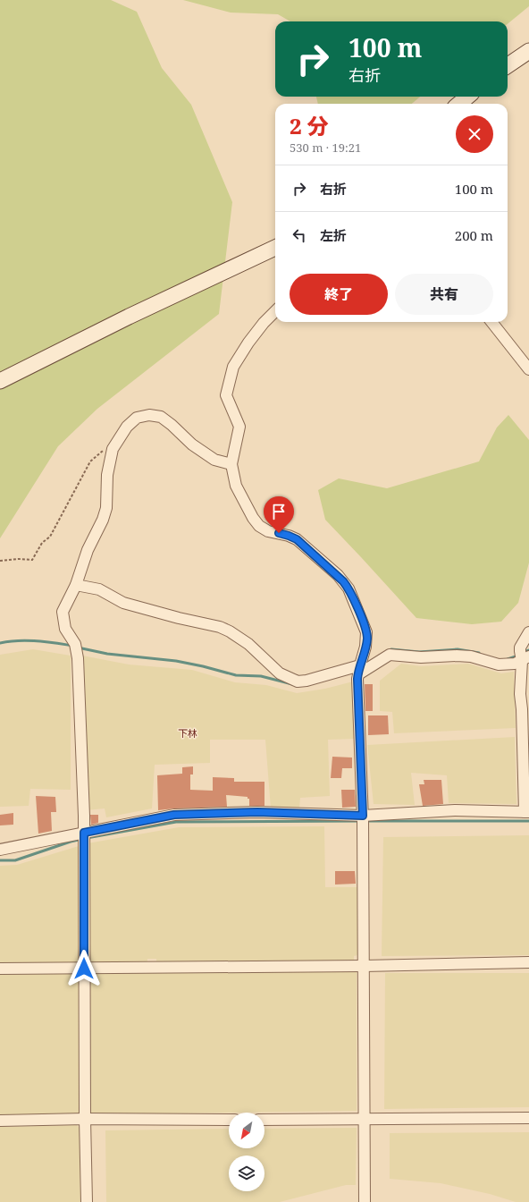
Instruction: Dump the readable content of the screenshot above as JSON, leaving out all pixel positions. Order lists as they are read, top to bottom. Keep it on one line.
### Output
{"districts":["下林"],"north":"bottom left","page":{"turn":["100 m","右折"],"heading":["2 分","530 m · 19:21"],"list":[{"name":"右折","value":"100 m"},{"name":"左折","value":"200 m"}],"buttons":["終了","共有"]}}
